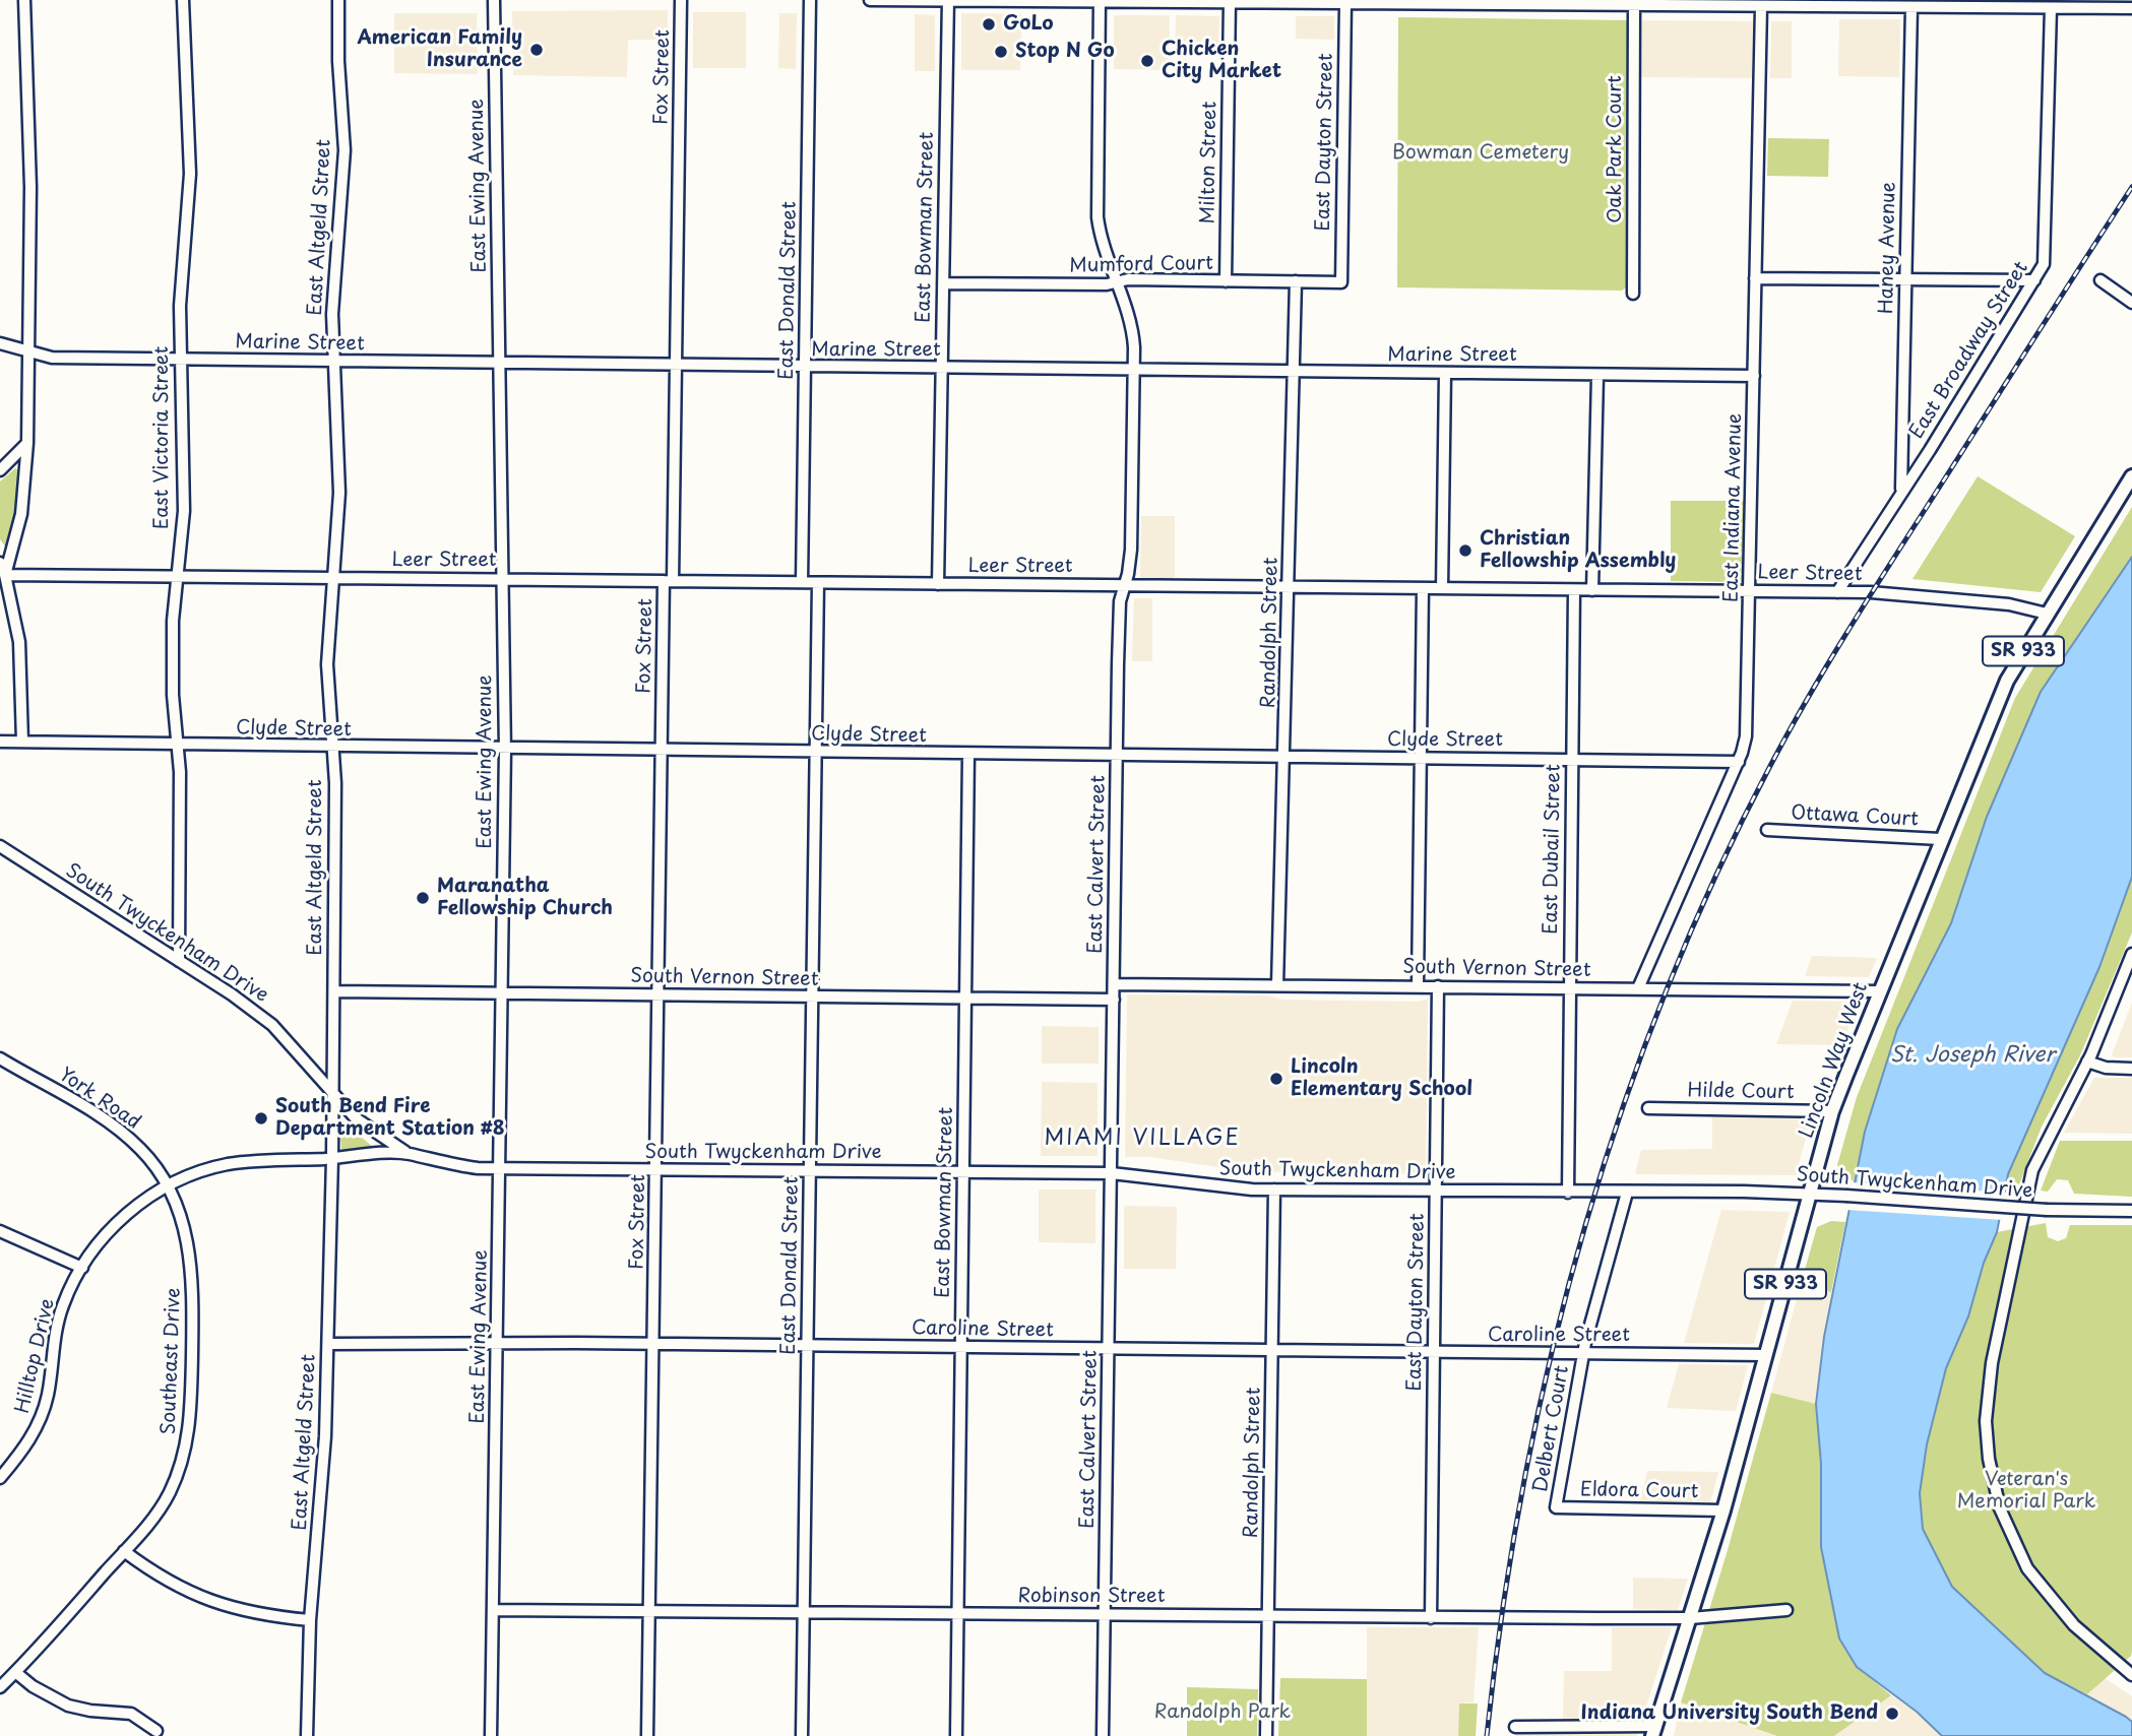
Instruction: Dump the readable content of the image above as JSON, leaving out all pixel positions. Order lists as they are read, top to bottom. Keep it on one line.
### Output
{"streets":{"main road":["SR 933","Lincoln Way West"],"street":["Fox Street","East Dayton Street","Oak Park Court","Milton Street","East Ewing Avenue","East Altgeld Street","East Bowman Street","Haney Avenue","Mumford Court","East Donald Street","Marine Street","East Broadway Street","East Victoria Street","East Indiana Avenue","Leer Street","Randolph Street","Clyde Street","Ottawa Court","East Dubail Street","East Calvert Street","South Twyckenham Drive","South Vernon Street","Hilde Court","York Road","Caroline Street","Hilltop Drive","Southeast Drive","Delbert Court","Eldora Court","Robinson Street"]},"crossings":[["Fox Street","Marine Street"],["Fox Street","Leer Street"],["Fox Street","Clyde Street"],["Fox Street","South Twyckenham Drive"],["Fox Street","South Vernon Street"],["Fox Street","Caroline Street"],["Fox Street","Robinson Street"],["East Dayton Street","Mumford Court"],["East Dayton Street","South Twyckenham Drive"],["East Dayton Street","South Vernon Street"],["East Dayton Street","Caroline Street"],["East Dayton Street","Robinson Street"],["Milton Street","Mumford Court"],["East Ewing Avenue","Marine Street"],["East Ewing Avenue","Leer Street"],["East Ewing Avenue","Clyde Street"],["East Ewing Avenue","South Twyckenham Drive"],["East Ewing Avenue","South Vernon Street"],["East Ewing Avenue","Caroline Street"],["East Ewing Avenue","Robinson Street"],["East Altgeld Street","Marine Street"],["East Altgeld Street","Leer Street"],["East Altgeld Street","Clyde Street"],["East Altgeld Street","South Twyckenham Drive"],["East Altgeld Street","South Vernon Street"],["East Altgeld Street","Caroline Street"],["East Bowman Street","Mumford Court"],["East Bowman Street","Marine Street"],["East Bowman Street","Leer Street"],["East Bowman Street","Clyde Street"],["East Bowman Street","South Twyckenham Drive"],["East Bowman Street","South Vernon Street"],["East Bowman Street","Caroline Street"],["East Bowman Street","Robinson Street"],["Haney Avenue","East Broadway Street"],["Mumford Court","Randolph Street"],["Mumford Court","East Calvert Street"],["East Donald Street","Marine Street"],["East Donald Street","Leer Street"],["East Donald Street","Clyde Street"],["East Donald Street","South Twyckenham Drive"],["East Donald Street","South Vernon Street"],["East Donald Street","Caroline Street"],["East Donald Street","Robinson Street"],["Marine Street","East Victoria Street"],["Marine Street","East Indiana Avenue"],["Marine Street","Randolph Street"],["Marine Street","East Calvert Street"],["East Broadway Street","Leer Street"],["East Victoria Street","Leer Street"],["East Victoria Street","Clyde Street"],["East Victoria Street","South Twyckenham Drive"],["East Indiana Avenue","Leer Street"],["East Indiana Avenue","Clyde Street"],["East Indiana Avenue","South Vernon Street"],["Leer Street","Randolph Street"],["Leer Street","East Dubail Street"],["Leer Street","East Calvert Street"],["Leer Street","Lincoln Way West"],["Randolph Street","Clyde Street"],["Randolph Street","South Twyckenham Drive"],["Randolph Street","South Vernon Street"],["Randolph Street","Caroline Street"],["Randolph Street","Robinson Street"],["Clyde Street","East Dubail Street"],["Clyde Street","East Calvert Street"],["Ottawa Court","Lincoln Way West"],["East Dubail Street","South Twyckenham Drive"],["East Dubail Street","South Vernon Street"],["East Calvert Street","South Twyckenham Drive"],["East Calvert Street","South Vernon Street"],["East Calvert Street","Caroline Street"],["East Calvert Street","Robinson Street"],["South Twyckenham Drive","Lincoln Way West"],["South Twyckenham Drive","Delbert Court"],["South Vernon Street","Lincoln Way West"],["Lincoln Way West","Hilde Court"],["Lincoln Way West","Caroline Street"],["Lincoln Way West","Eldora Court"],["Lincoln Way West","Robinson Street"],["York Road","Hilltop Drive"],["York Road","Southeast Drive"],["Caroline Street","Delbert Court"],["Hilltop Drive","Southeast Drive"],["Delbert Court","Eldora Court"]],"districts":["MIAMI VILLAGE"],"water":["St. Joseph River"],"parks":["Bowman Cemetery","Veteran's Memorial Park","Randolph Park"],"places":["GoLo","American Family Insurance","Stop N Go","Chicken City Market","Christian Fellowship Assembly","Maranatha Fellowship Church","Lincoln Elementary School","South Bend Fire Department Station #8","Indiana University South Bend"]}
